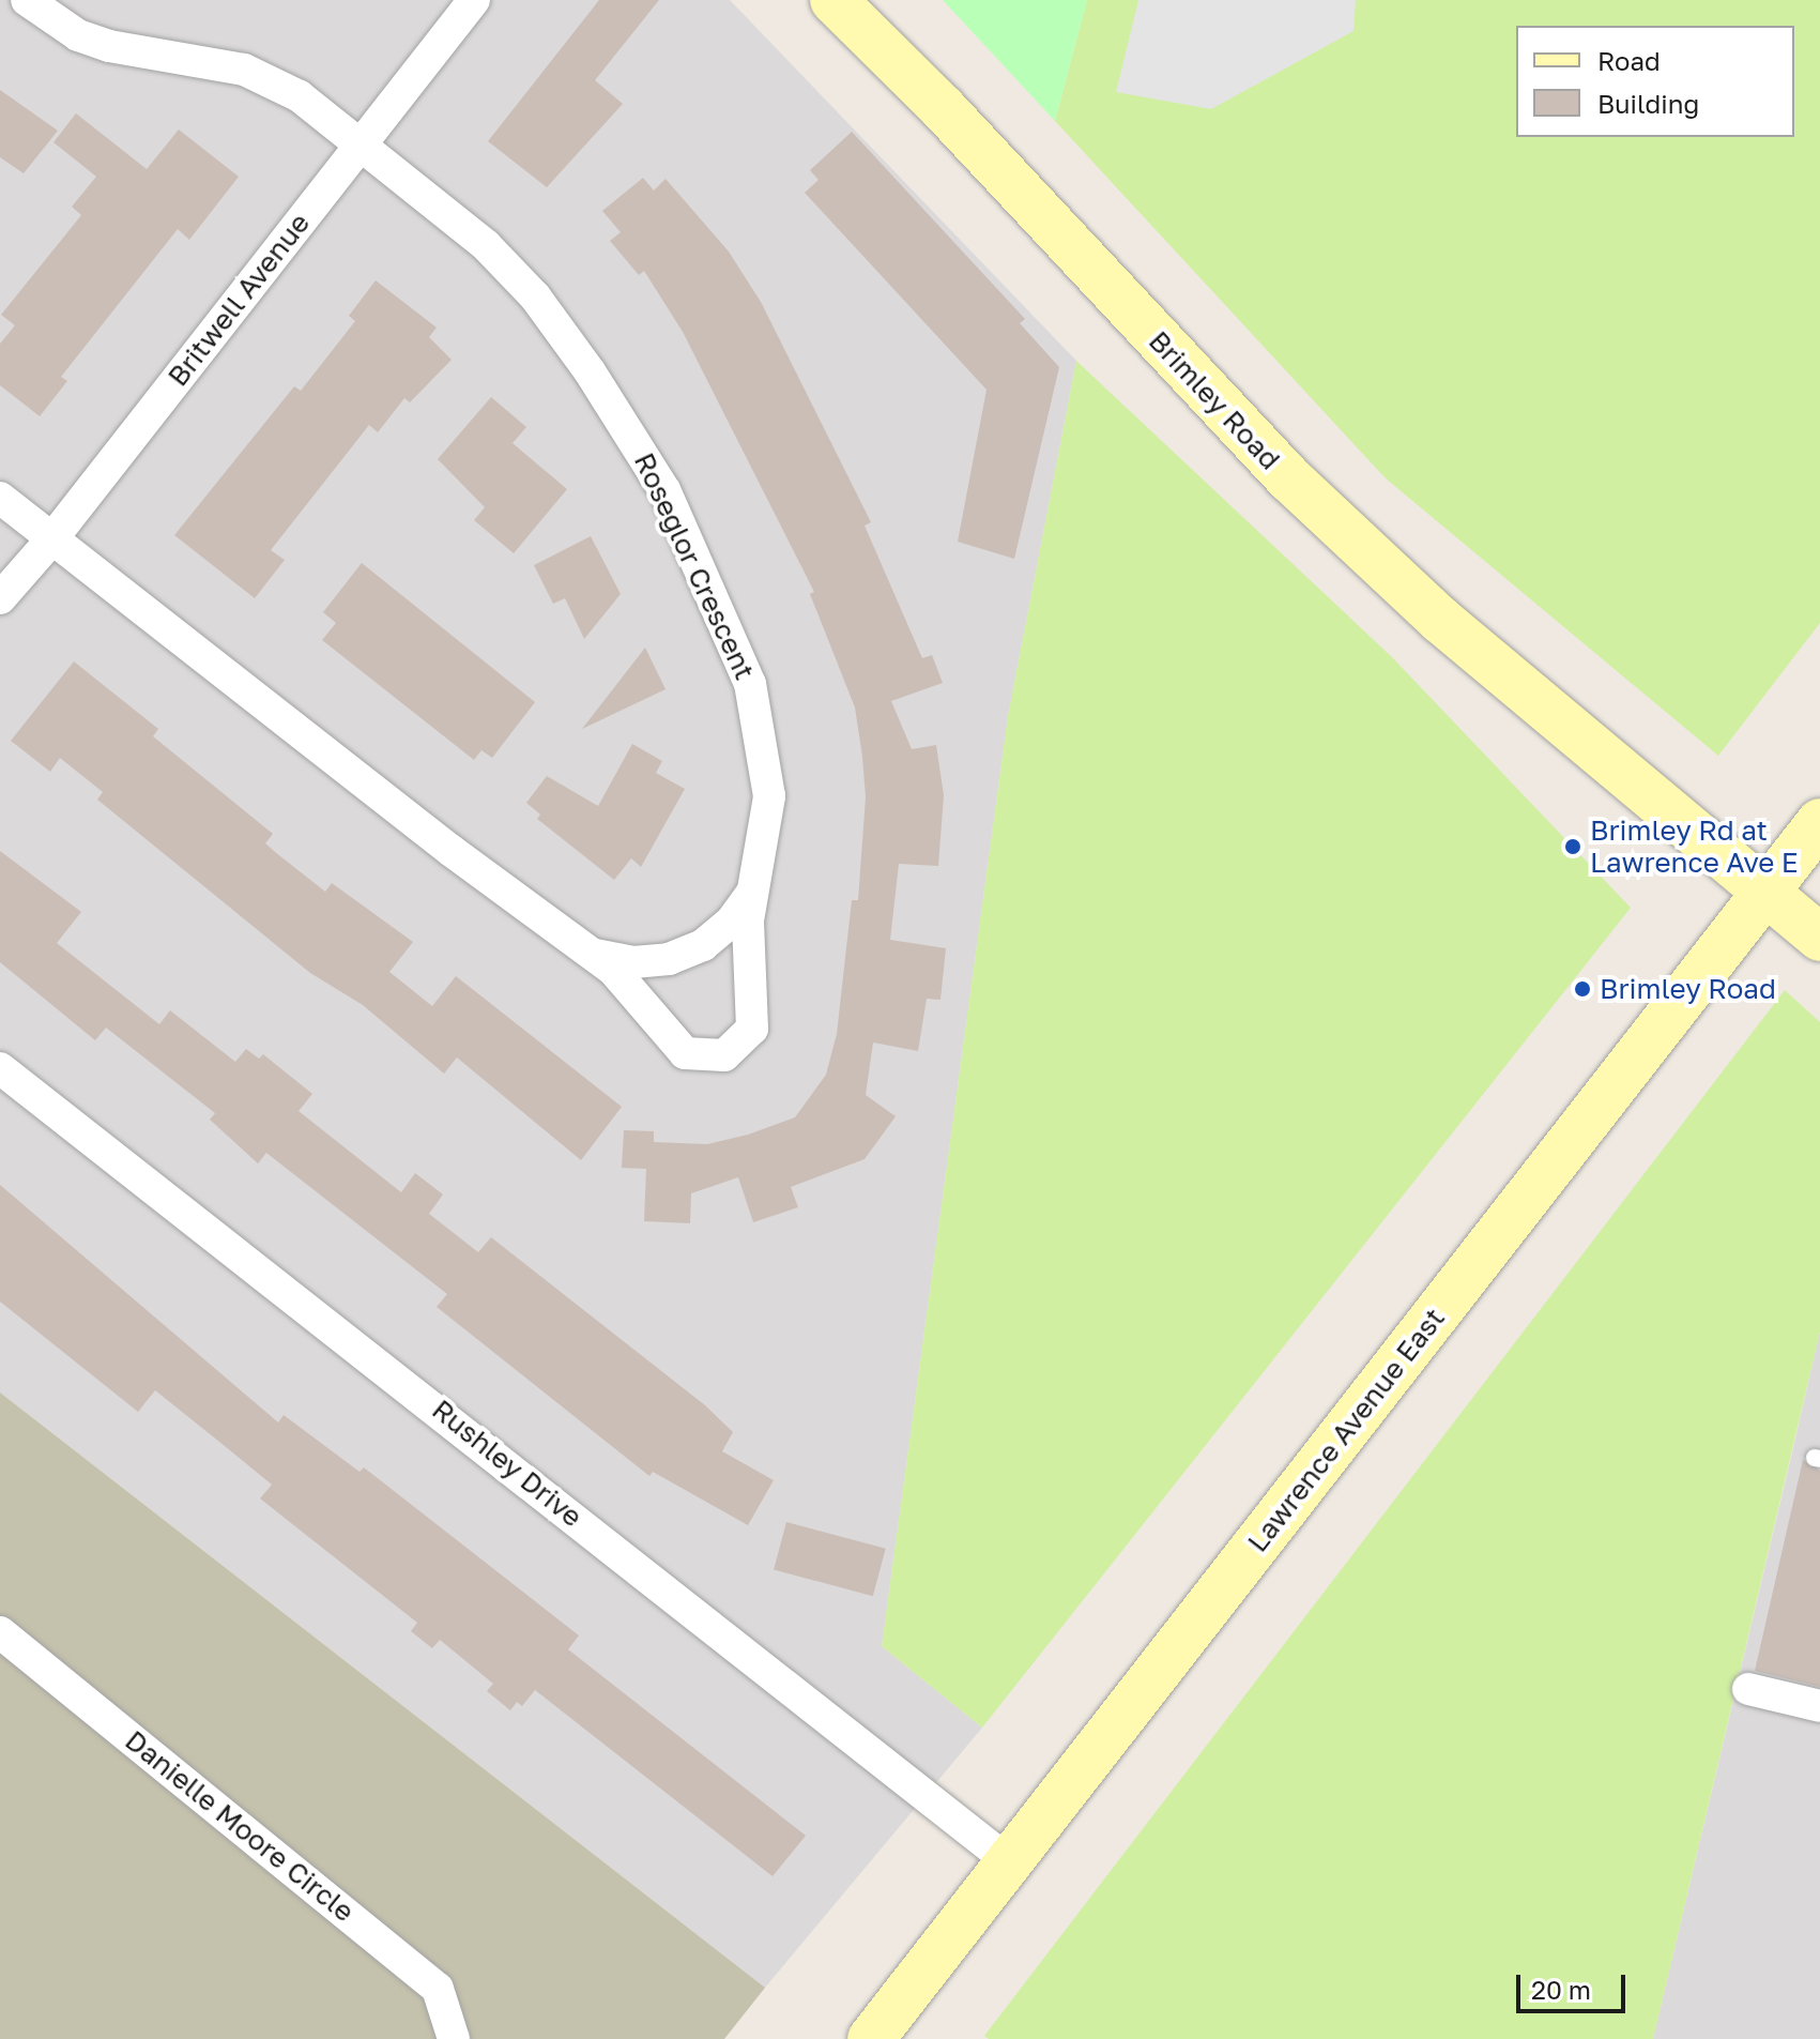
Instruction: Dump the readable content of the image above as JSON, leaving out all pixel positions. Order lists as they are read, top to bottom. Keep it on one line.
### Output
{"streets":{"main road":["Brimley Road","Lawrence Avenue East"],"street":["Britwell Avenue","Roseglor Crescent","Rushley Drive","Danielle Moore Circle"]},"crossings":[["Britwell Avenue","Roseglor Crescent"],["Brimley Road","Lawrence Avenue East"],["Lawrence Avenue East","Rushley Drive"]],"places":["Brimley Rd at Lawrence Ave E","Brimley Road"],"legend":["Road","Building"],"scale_bar":"20 m"}
